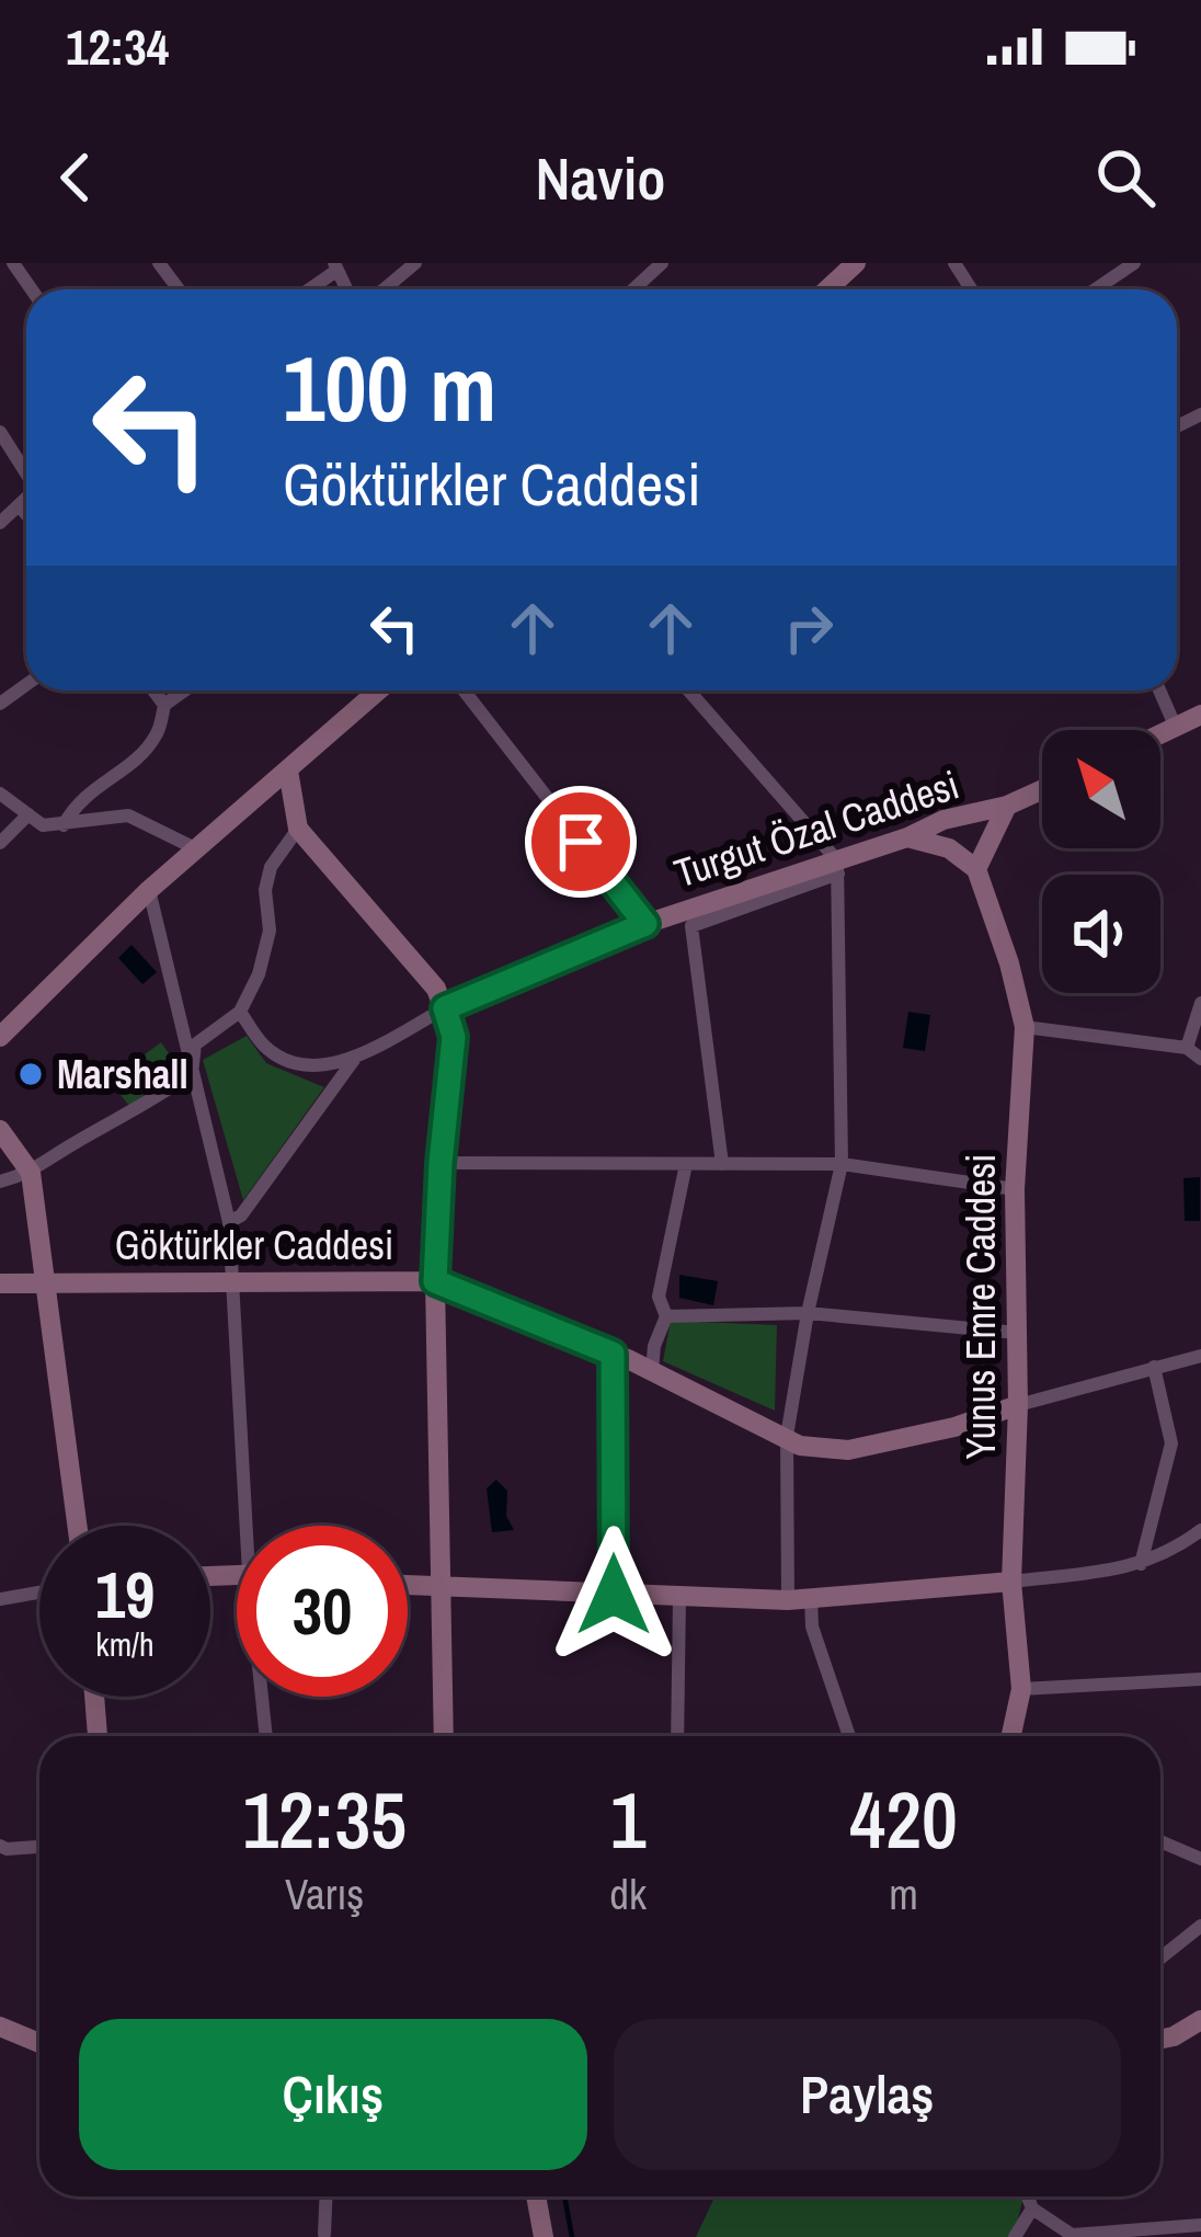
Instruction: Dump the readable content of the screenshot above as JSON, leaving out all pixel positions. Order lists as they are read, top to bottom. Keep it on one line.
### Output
{"streets":{"street":["Turgut Özal Caddesi","Göktürkler Caddesi","Yunus Emre Caddesi"]},"crossings":[["Göktürkler Caddesi","Yunus Emre Caddesi"]],"places":["Marshall"],"north":"top left","page":{"status":"12:34","header":"Navio","turn":["100 m","Göktürkler Caddesi"],"speed":"19 km/h","limit":"30","eta":["12:35","Varış","1","dk","420","m"],"buttons":["Çıkış","Paylaş"]}}
